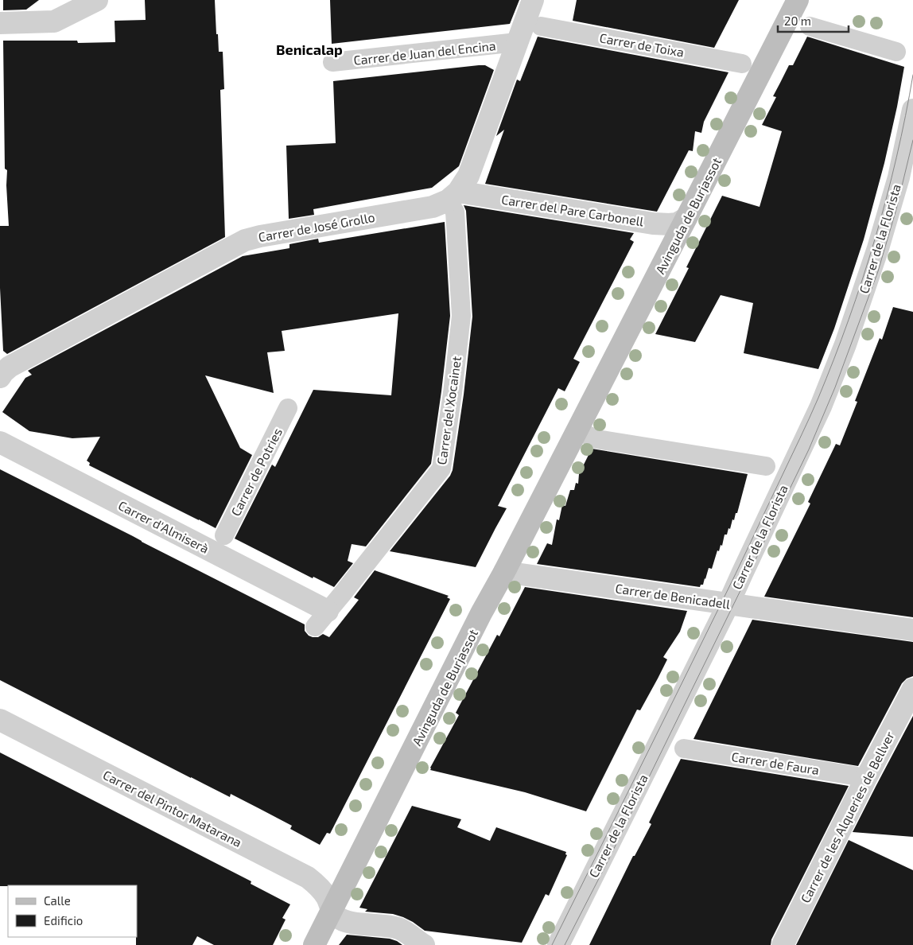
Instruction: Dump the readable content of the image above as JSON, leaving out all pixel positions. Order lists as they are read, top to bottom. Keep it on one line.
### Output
{"streets":{"main road":["Avinguda de Burjassot"],"street":["Carrer de Toixa","Carrer de Juan del Encina","Carrer del Pare Carbonell","Carrer de José Grollo","Carrer de la Florista","Carrer del Xocainet","Carrer de Potries","Carrer d'Almiserà","Carrer de Benicadell","Carrer de Faura","Carrer del Pintor Matarana","Carrer de les Alqueries de Bellver"]},"crossings":[["Carrer del Pare Carbonell","Avinguda de Burjassot"],["Carrer del Pare Carbonell","Carrer de José Grollo"],["Carrer del Pare Carbonell","Carrer del Xocainet"],["Avinguda de Burjassot","Carrer de Benicadell"],["Avinguda de Burjassot","Carrer del Pintor Matarana"],["Carrer de José Grollo","Carrer del Xocainet"],["Carrer de la Florista","Carrer de Benicadell"],["Carrer del Xocainet","Carrer d'Almiserà"],["Carrer de Faura","Carrer de les Alqueries de Bellver"]],"districts":["Benicalap"],"legend":["Calle","Edificio"],"scale_bar":"20 m"}
